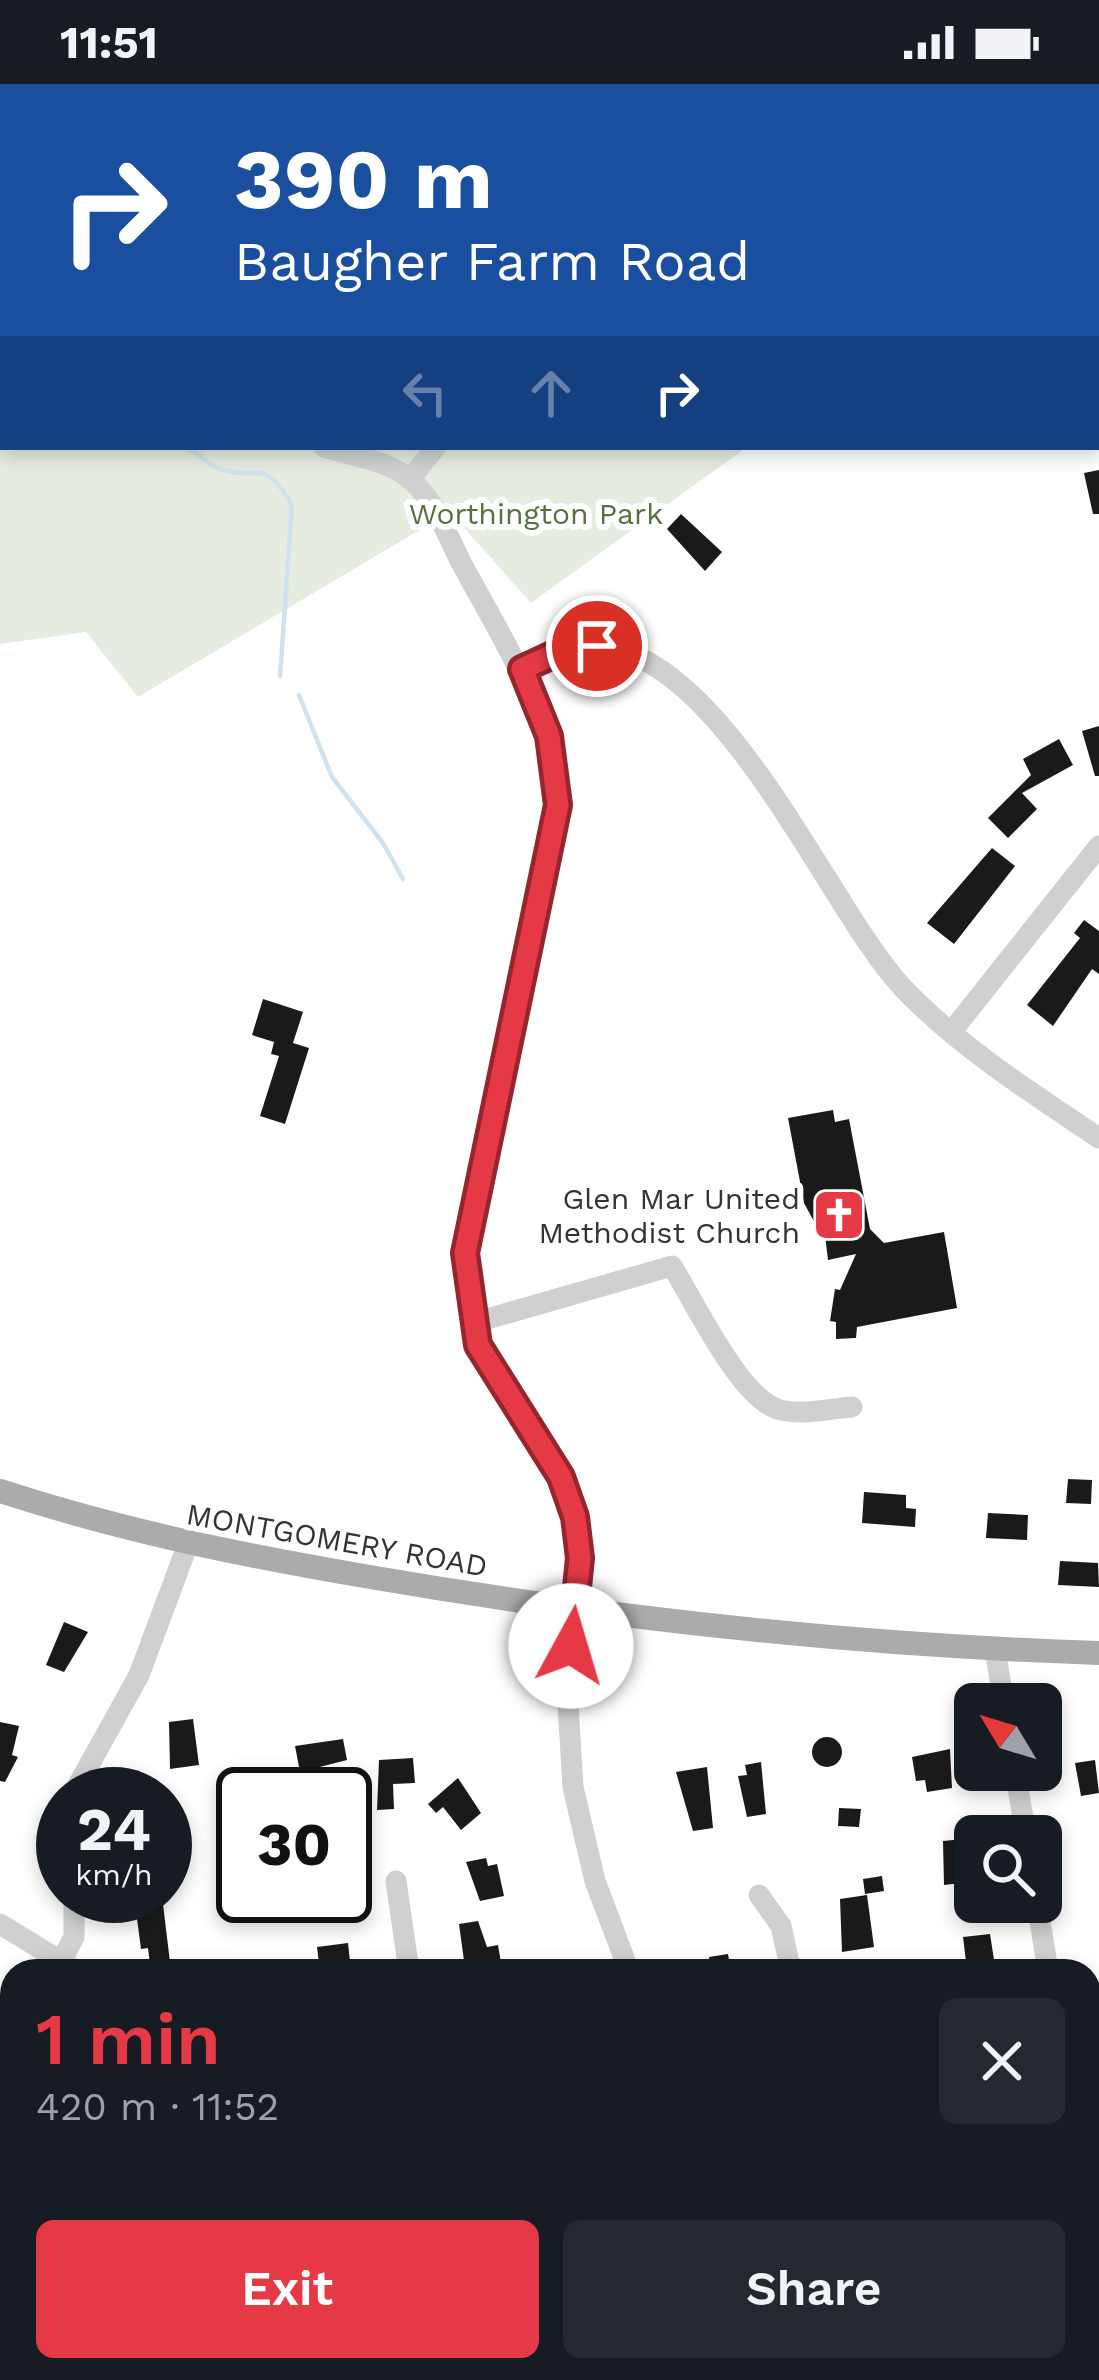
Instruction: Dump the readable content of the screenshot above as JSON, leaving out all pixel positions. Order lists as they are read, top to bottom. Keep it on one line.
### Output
{"streets":{"main road":["MONTGOMERY ROAD"]},"parks":["Worthington Park"],"places":{"church":["Glen Mar United Methodist Church"]},"north":"top left","page":{"status":"11:51","turn":["390 m","Baugher Farm Road"],"speed":"24 km/h","limit":"30","heading":["1 min","420 m · 11:52"],"buttons":["Exit","Share"]}}
